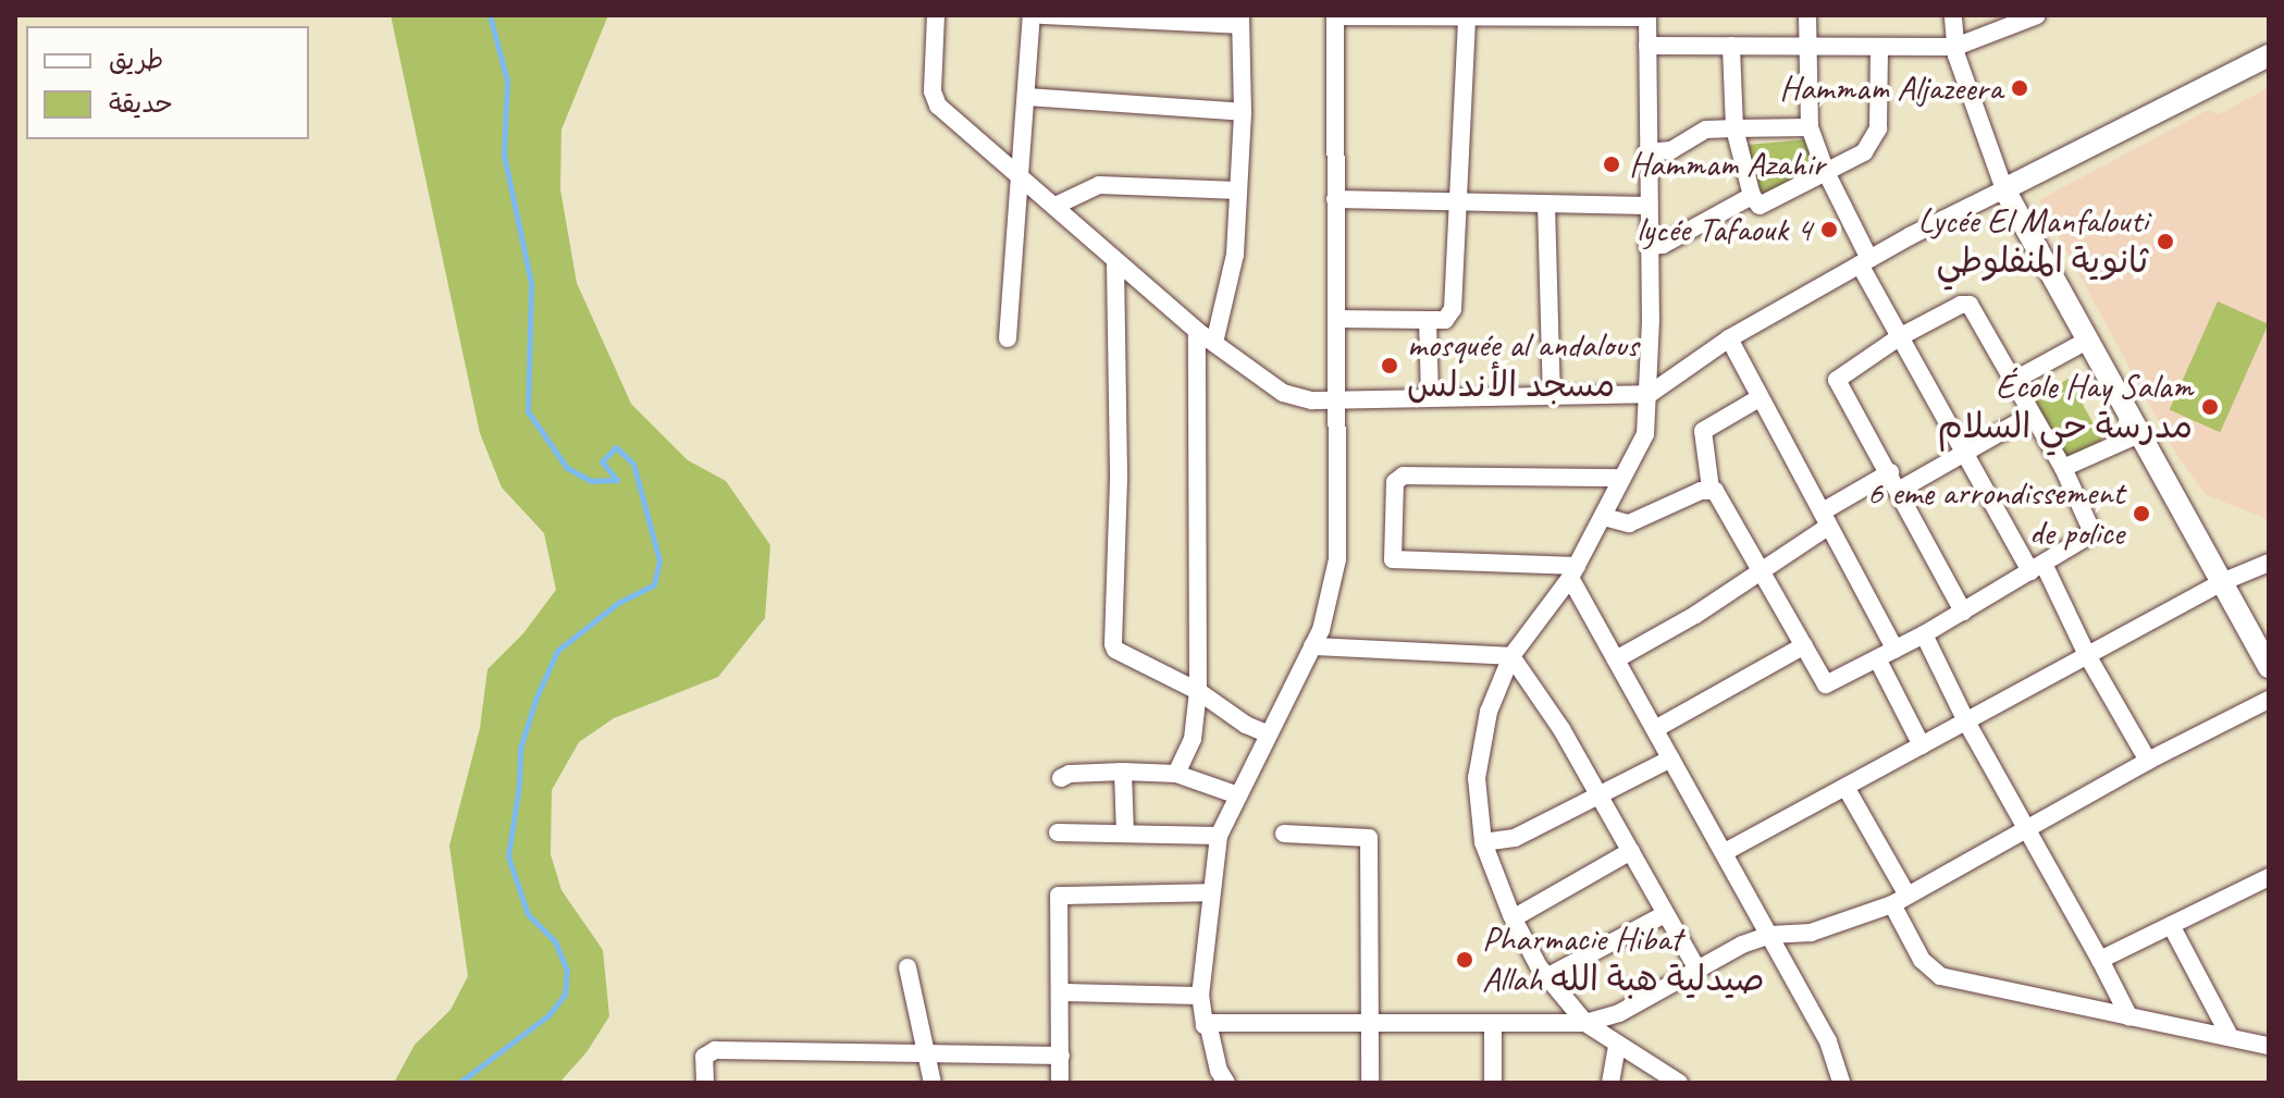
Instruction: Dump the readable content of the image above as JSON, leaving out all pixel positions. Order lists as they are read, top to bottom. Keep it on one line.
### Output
{"places":["Hammam Aljazeera","Hammam Azahir","lycée Tafaouk 4","Lycée El Manfalouti ثانوية المنفلوطي","mosquée al andalous مسجد الأندلس","École Hay Salam مدرسة حي السلام","6 eme arrondissement de police","Pharmacie Hibat Allah صيدلية هبة الله"],"legend":["طريق","حديقة"]}
